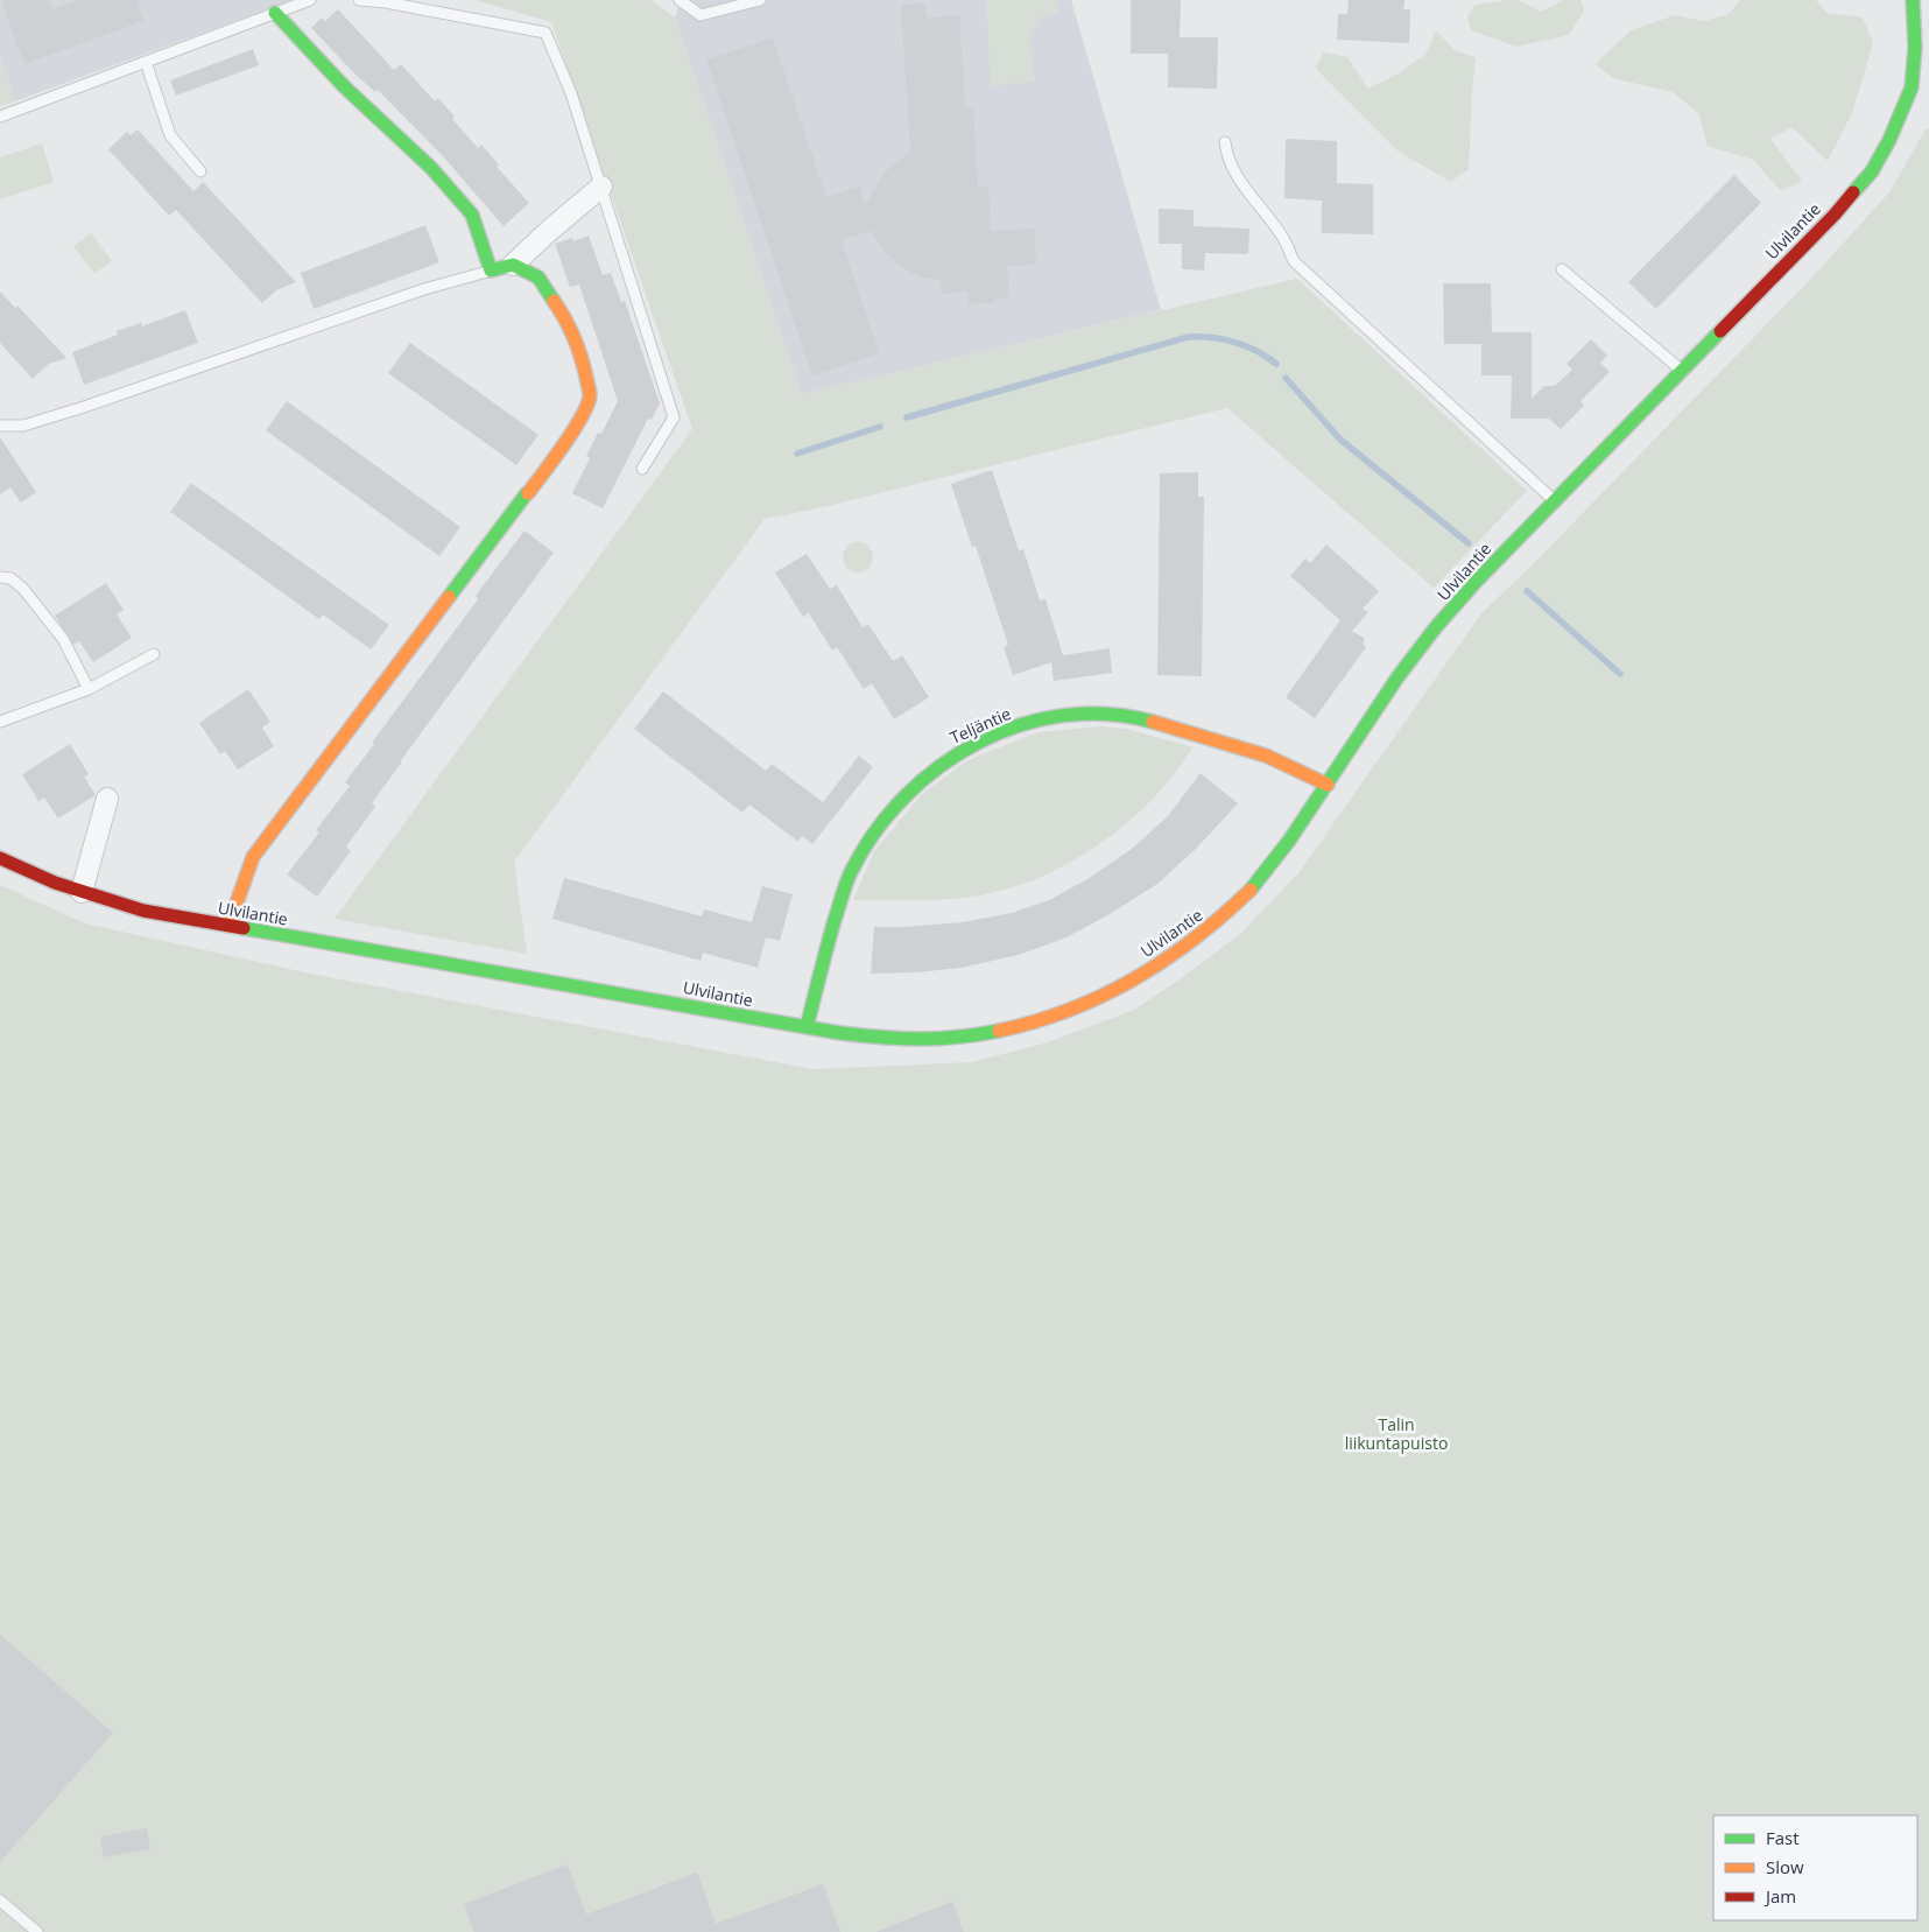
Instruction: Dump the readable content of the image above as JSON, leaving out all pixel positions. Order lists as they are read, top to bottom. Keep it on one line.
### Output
{"streets":{"street":["Ulvilantie","Teljäntie"]},"crossings":[["Ulvilantie","Teljäntie"]],"parks":["Talin liikuntapuisto"],"legend":["Fast","Slow","Jam"]}
